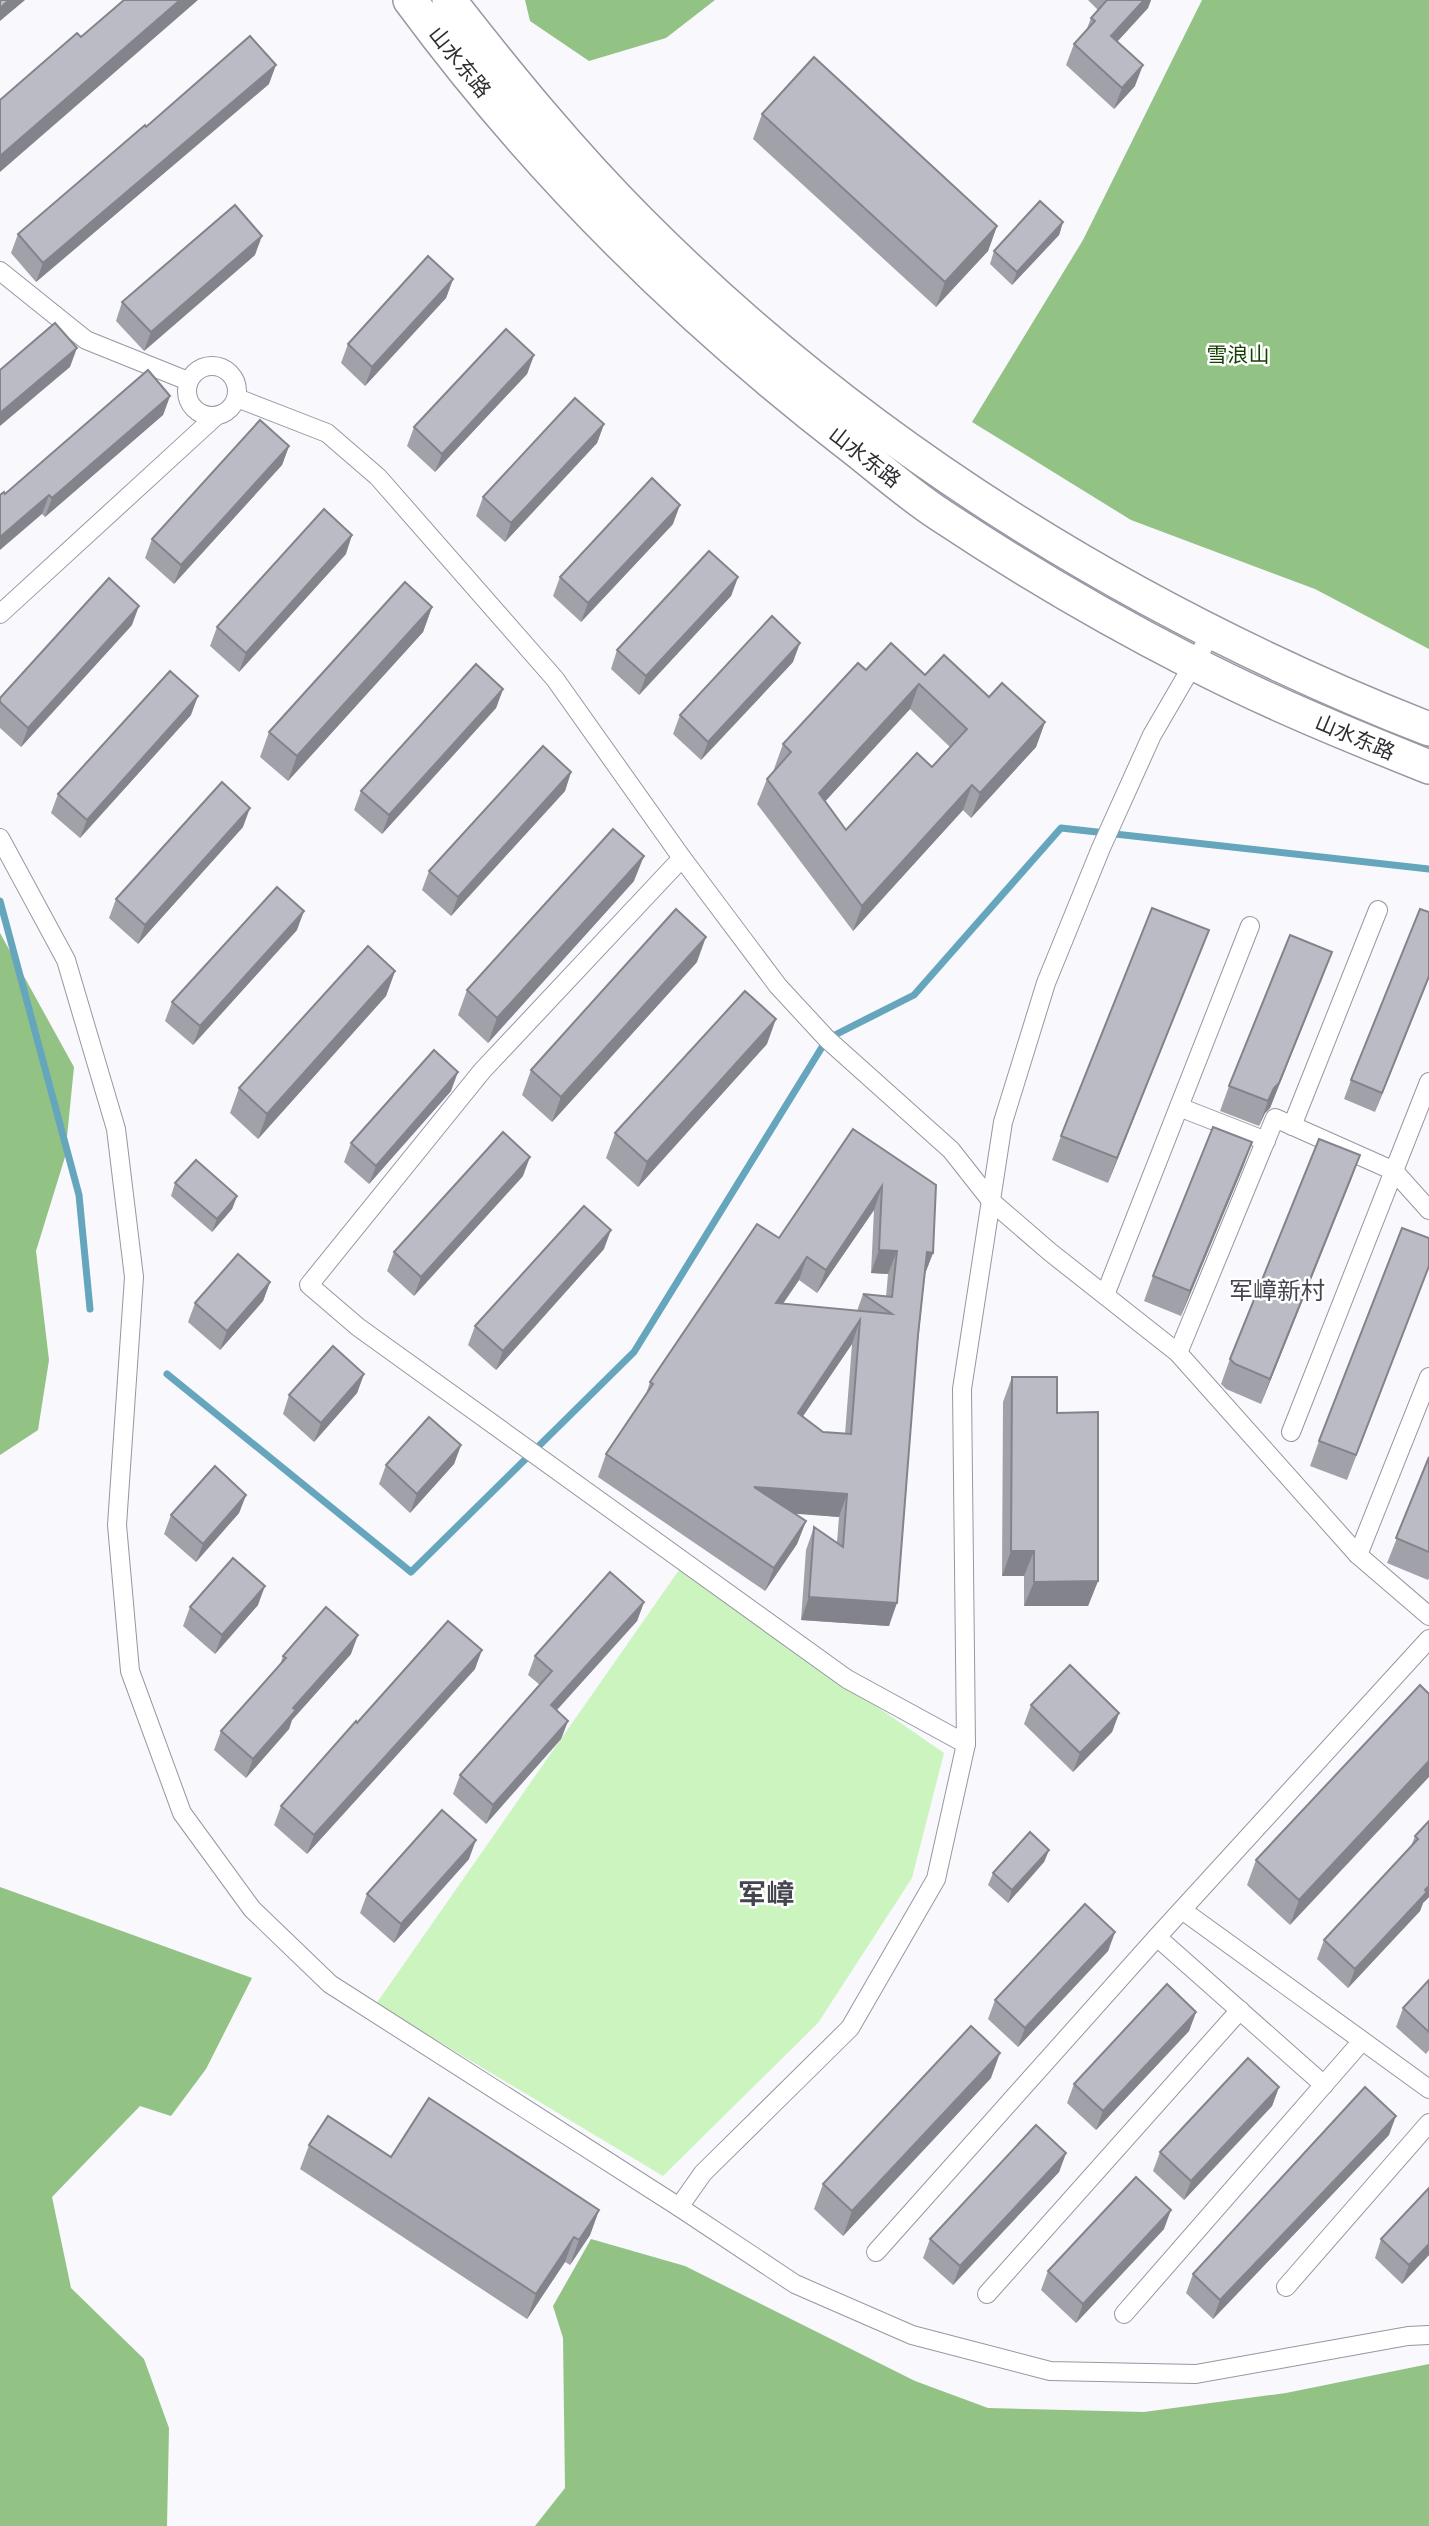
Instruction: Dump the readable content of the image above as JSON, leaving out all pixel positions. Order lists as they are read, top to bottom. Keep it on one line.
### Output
{"streets":{"highway":["山水东路"]},"districts":["军嶂新村","军嶂"],"parks":["雪浪山"]}
